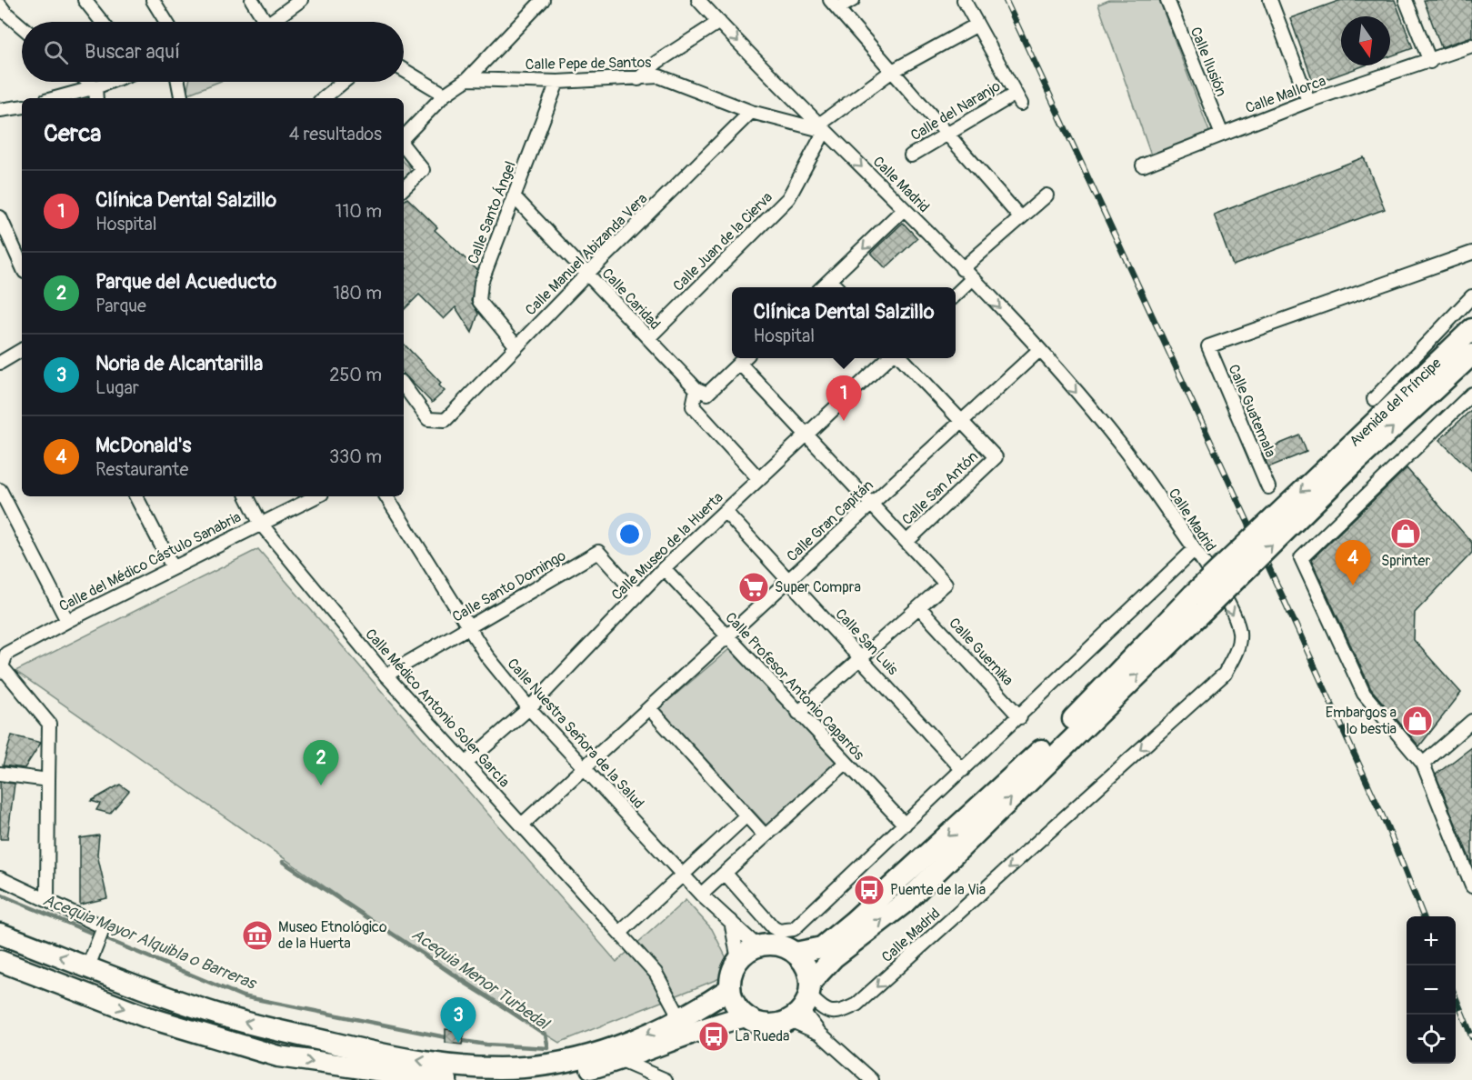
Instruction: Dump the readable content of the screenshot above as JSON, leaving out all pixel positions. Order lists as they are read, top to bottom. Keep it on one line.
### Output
{"streets":{"main road":["Avenida del Príncipe"],"street":["Calle Ilusión","Calle Pepe de Santos","Calle Mallorca","Calle del Naranjo","Calle Madrid","Calle Santo Ángel","Calle Juan de la Cierva","Calle Manuel Abizanda Vera","Calle Caridad","Calle Guatemala","Calle San Antón","Calle Gran Capitán","Calle Museo de la Huerta","Calle del Médico Cástulo Sanabria","Calle Santo Domingo","Calle San Luis","Calle Guernika","Calle Profesor Antonio Caparrós","Calle Médico Antonio Soler García","Calle Nuestra Señora de la Salud"]},"crossings":[["Calle Ilusión","Calle Mallorca"],["Calle Pepe de Santos","Calle Madrid"],["Calle Pepe de Santos","Calle Santo Ángel"],["Calle Pepe de Santos","Calle Juan de la Cierva"],["Calle Pepe de Santos","Calle Manuel Abizanda Vera"],["Calle Madrid","Calle Juan de la Cierva"],["Calle Madrid","Calle Gran Capitán"],["Calle Madrid","Calle Nuestra Señora de la Salud"],["Calle Santo Ángel","Calle Manuel Abizanda Vera"],["Calle Santo Ángel","Calle Caridad"],["Calle Juan de la Cierva","Calle Caridad"],["Calle Manuel Abizanda Vera","Calle Caridad"],["Calle San Antón","Calle Gran Capitán"],["Calle Gran Capitán","Calle San Luis"],["Calle Gran Capitán","Calle Profesor Antonio Caparrós"],["Calle Gran Capitán","Calle Médico Antonio Soler García"],["Calle Gran Capitán","Calle Nuestra Señora de la Salud"],["Calle Museo de la Huerta","Calle Santo Domingo"],["Calle Museo de la Huerta","Calle San Luis"],["Calle Museo de la Huerta","Calle Profesor Antonio Caparrós"],["Calle Museo de la Huerta","Calle Médico Antonio Soler García"],["Calle Museo de la Huerta","Calle Nuestra Señora de la Salud"],["Calle del Médico Cástulo Sanabria","Calle Médico Antonio Soler García"],["Calle Santo Domingo","Calle Médico Antonio Soler García"],["Calle Santo Domingo","Calle Nuestra Señora de la Salud"]],"water":["Acequia Mayor Alquibla o Barreras","Acequia Menor Turbedal"],"places":{"shop":["Sprinter","Embargos a lo bestia"],"supermarket":["Super Compra"],"bus stop":["Puente de la Via","La Rueda"],"museum":["Museo Etnológico de la Huerta"]},"north":"bottom","page":{"search":"Buscar aquí","heading":["Cerca","4 resultados"],"list":[{"mark":"1","name":"Clínica Dental Salzillo","note":"Hospital","value":"110 m"},{"mark":"2","name":"Parque del Acueducto","note":"Parque","value":"180 m"},{"mark":"3","name":"Noria de Alcantarilla","note":"Lugar","value":"250 m"},{"mark":"4","name":"McDonald's","note":"Restaurante","value":"330 m"}],"popup":["Clínica Dental Salzillo","Hospital"],"pins":["1","4","2","3"],"map_buttons":["+","−"]}}
